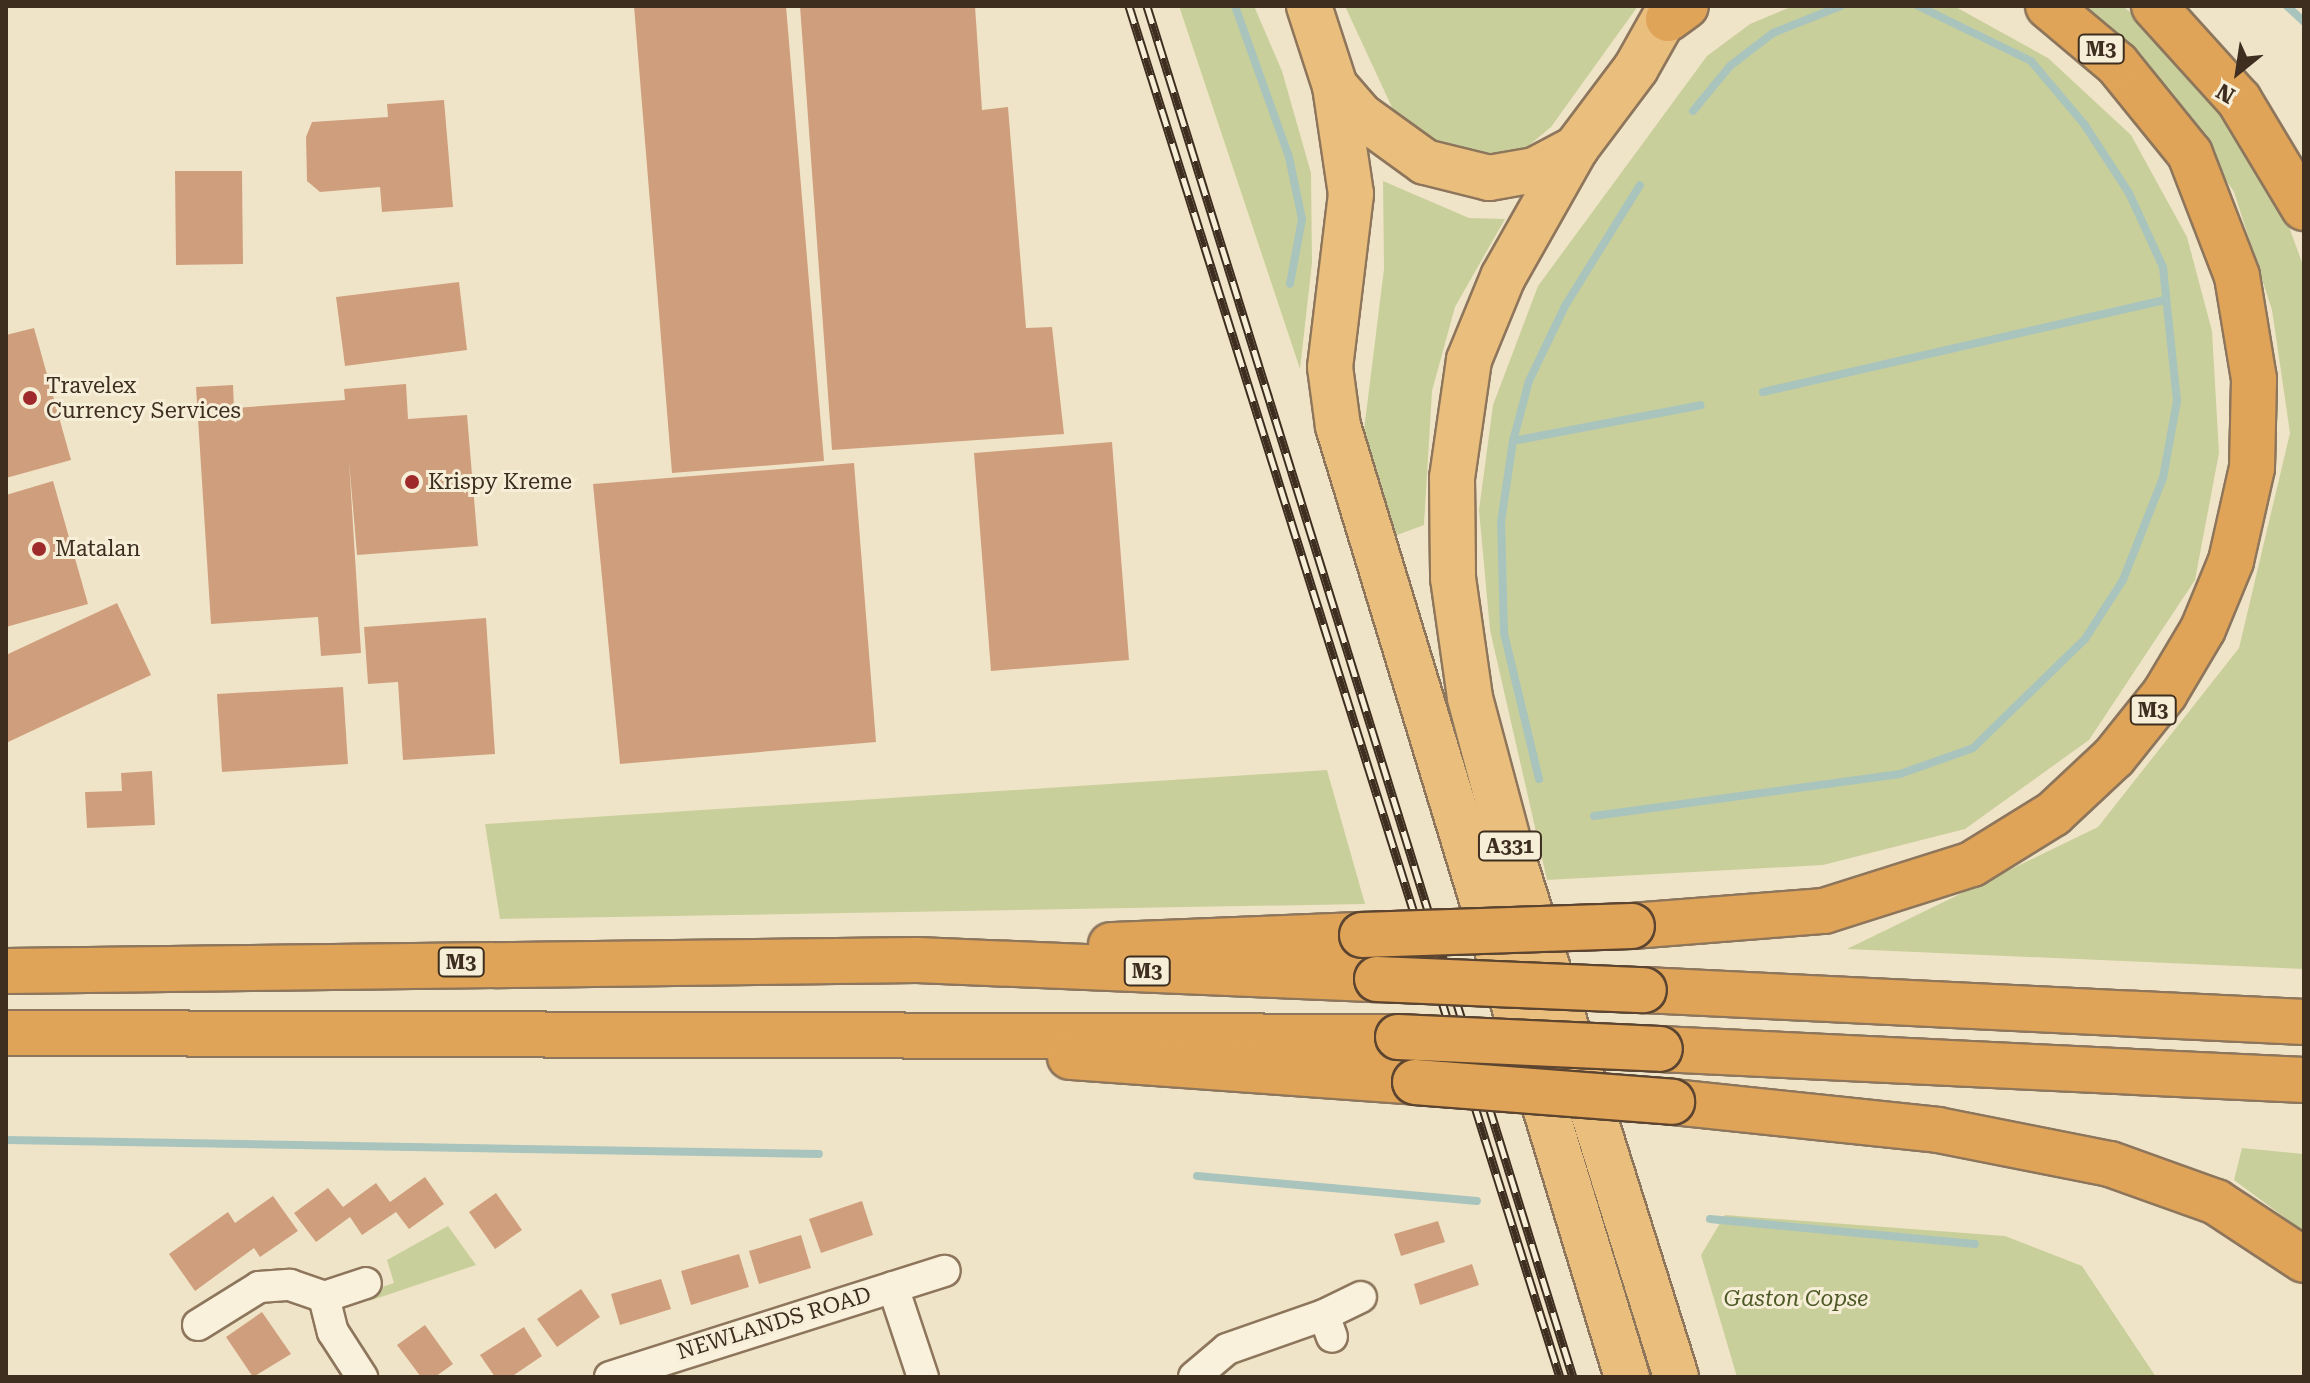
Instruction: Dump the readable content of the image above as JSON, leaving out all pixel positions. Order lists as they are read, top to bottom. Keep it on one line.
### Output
{"streets":{"highway":["M3","A331"],"street":["NEWLANDS ROAD"]},"parks":["Gaston Copse"],"places":["Travelex Currency Services","Krispy Kreme","Matalan"],"north":"bottom left"}
